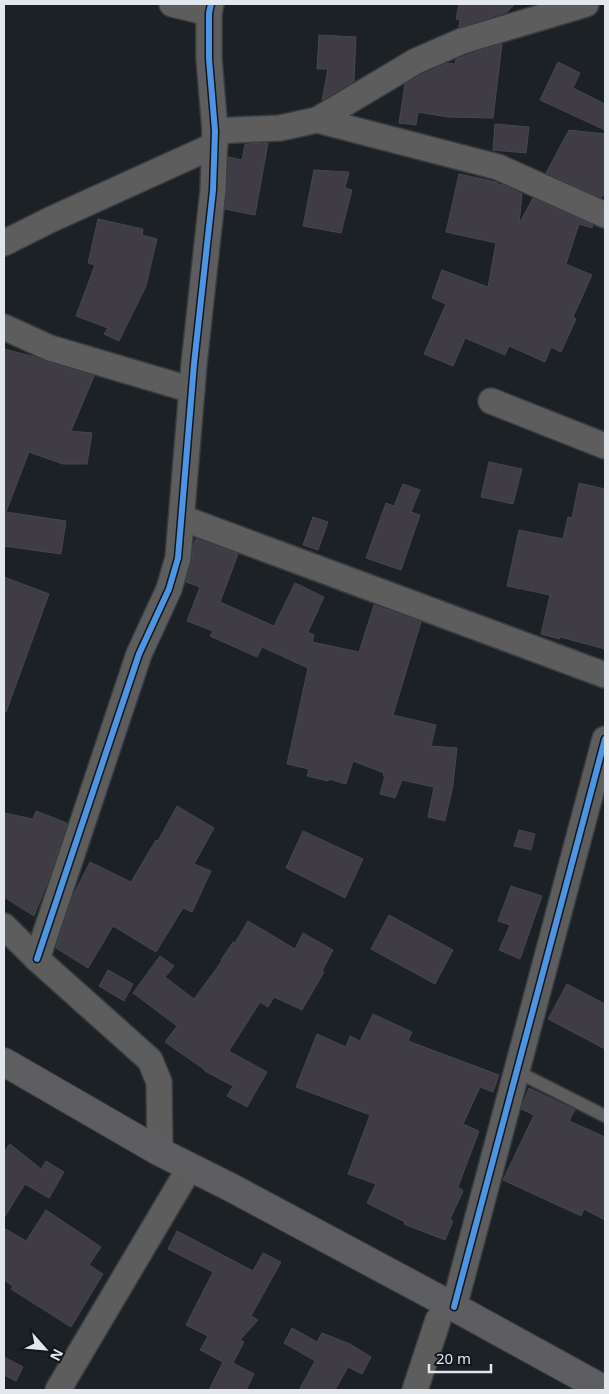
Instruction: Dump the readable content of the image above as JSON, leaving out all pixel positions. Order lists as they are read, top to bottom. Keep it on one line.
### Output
{"scale_bar":"20 m","north":"bottom right"}
